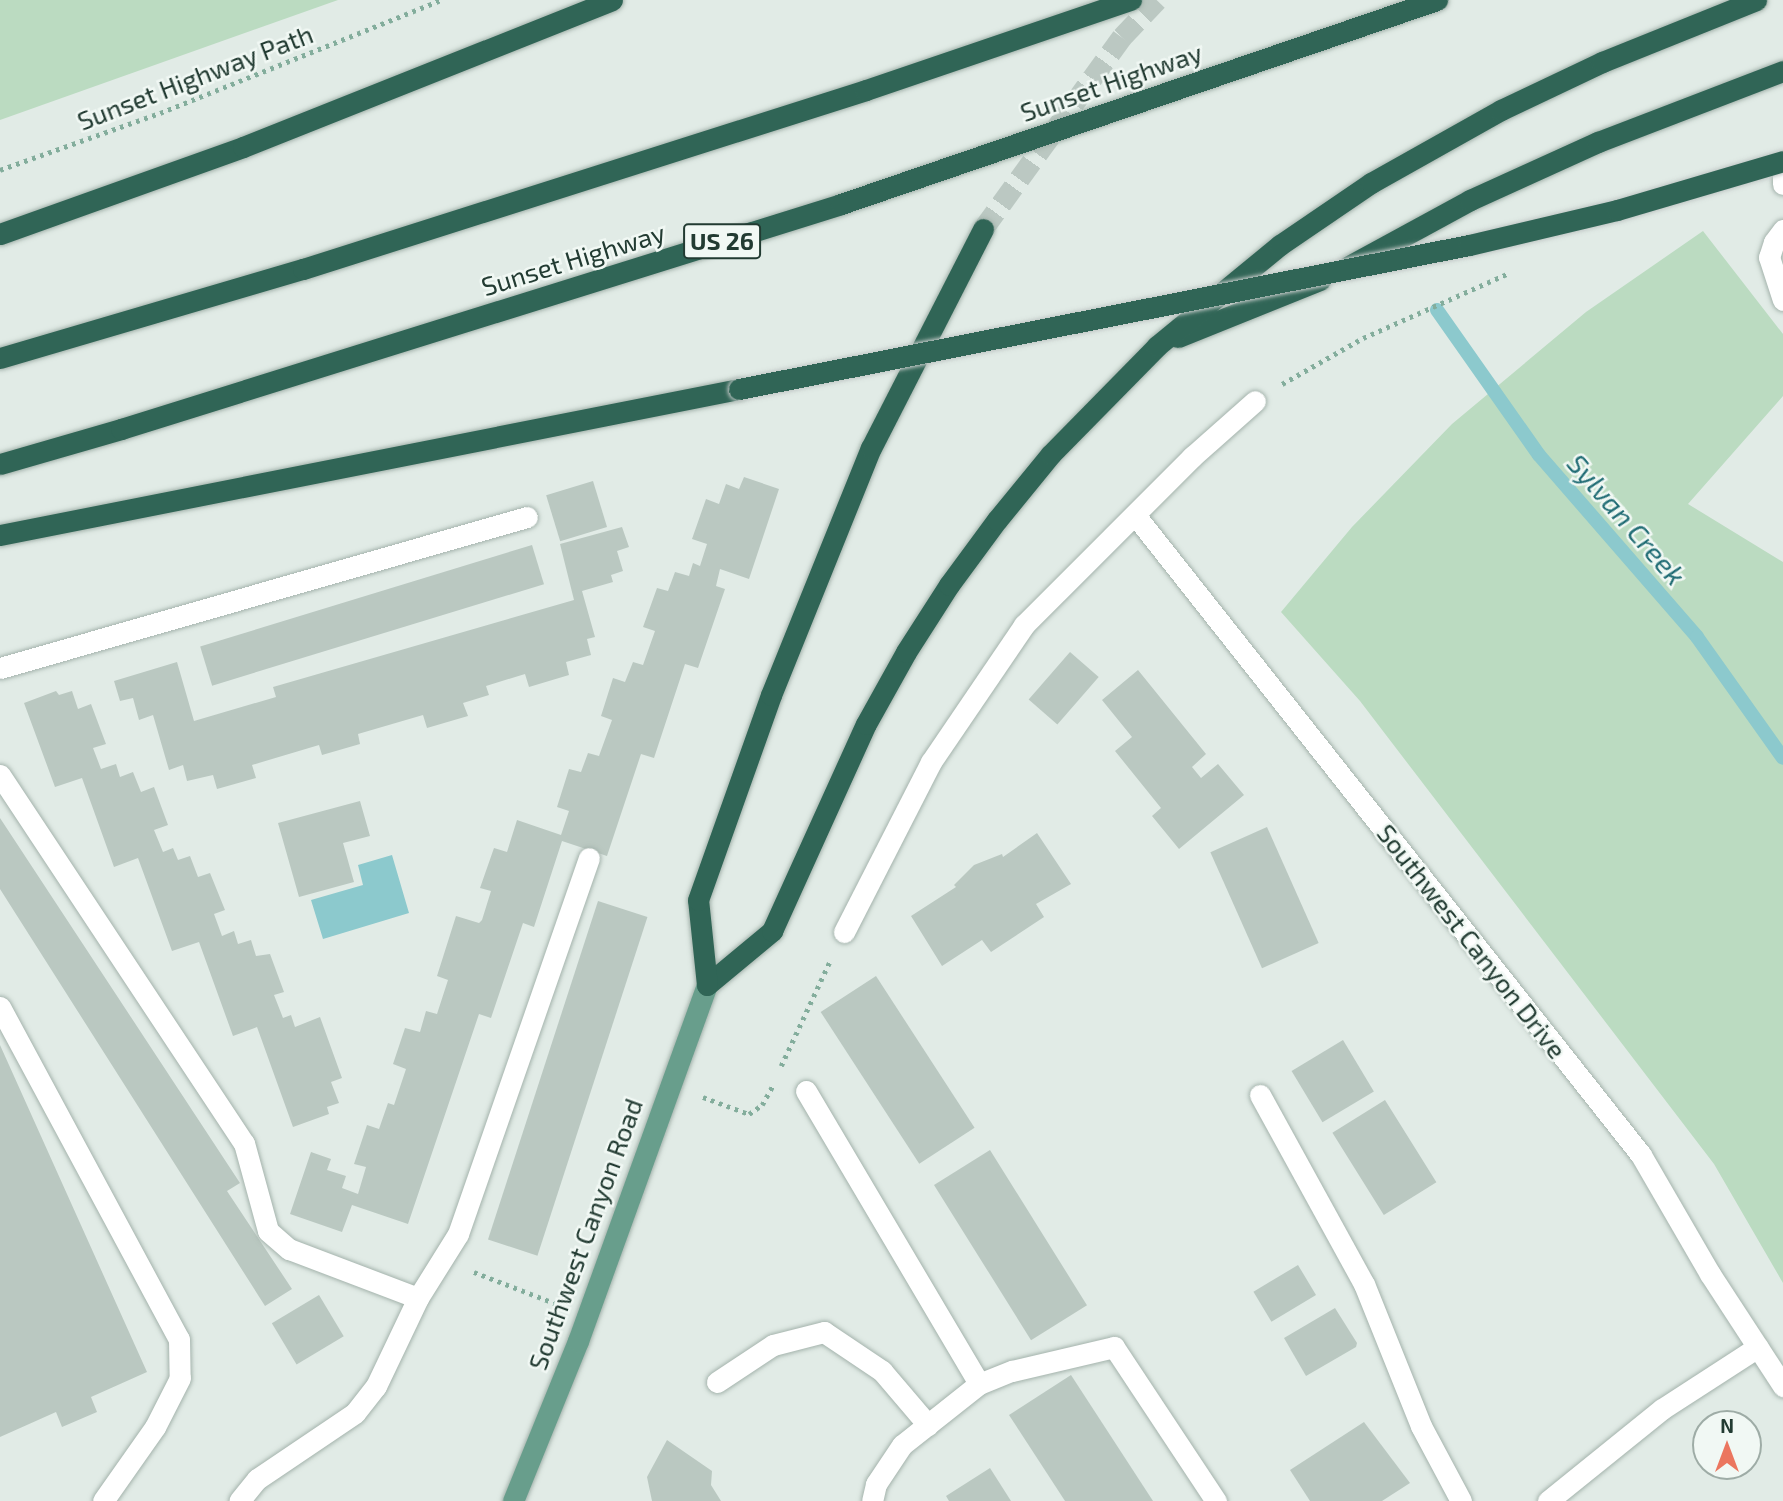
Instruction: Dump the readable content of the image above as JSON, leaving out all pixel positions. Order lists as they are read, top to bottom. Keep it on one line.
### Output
{"streets":{"highway":["Sunset Highway","US 26"],"main road":["Southwest Canyon Road"],"street":["Southwest Canyon Drive"],"path":["Sunset Highway Path"]},"water":["Sylvan Creek"],"north":"top"}
